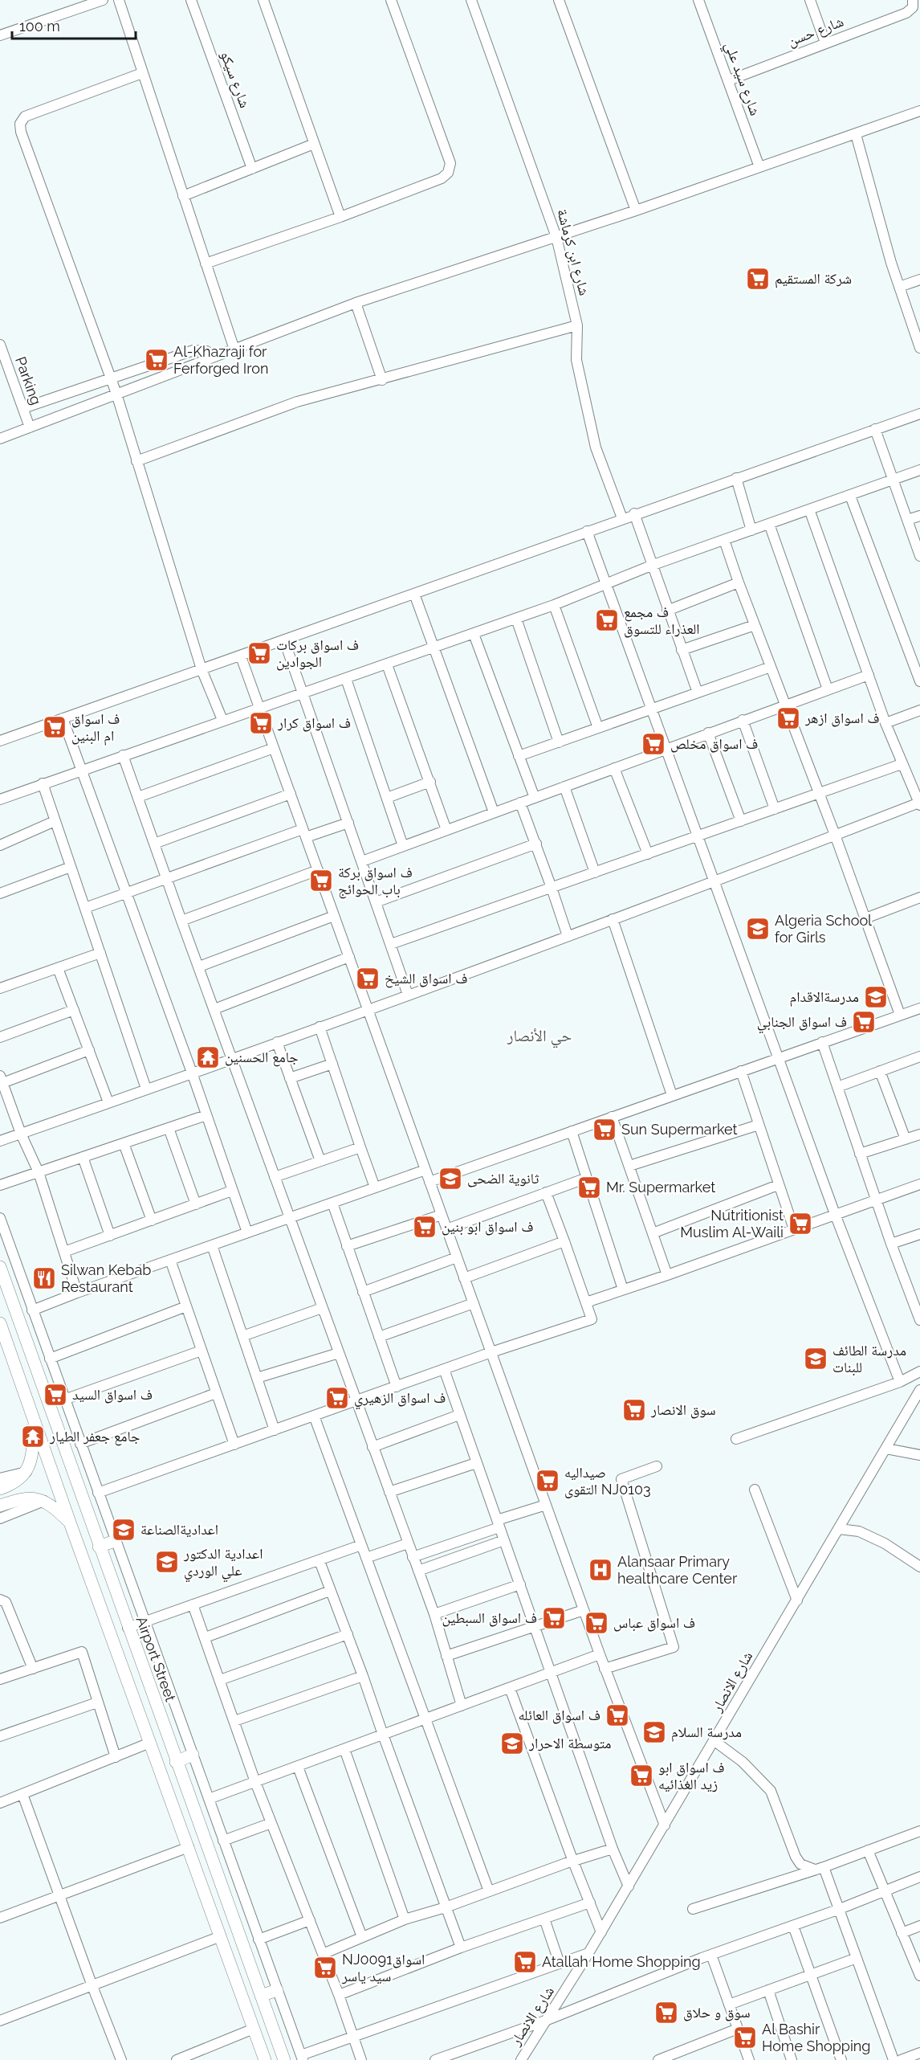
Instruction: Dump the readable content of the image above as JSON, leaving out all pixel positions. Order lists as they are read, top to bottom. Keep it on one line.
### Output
{"streets":{"main road":["Airport Street"],"street":["شارع حسن","شارع سيد علي","شارع سيكو","شارع ابن كرماشة","Parking","شارع الانصار"]},"crossings":[["شارع حسن","شارع سيد علي"]],"districts":["حي الأنصار"],"places":{"supermarket":["شركة المستقيم","Al-Khazraji for Ferforged Iron","ف مجمع العذراء للتسوق","ف اسواق بركات الجوادين","ف اسواق ازهر","ف اسواق كرار","ف اسواق ام البنين","ف اسواق مخلص","ف اسواق بركة باب الحوائج","ف اسواق الشيخ","ف اسواق الجنابي","Sun Supermarket","Mr. Supermarket","Nutritionist Muslim Al-Waili","ف اسواق ابو بنين","ف اسواق السيد","ف اسواق الزهيري","سوق الانصار","صيداليه التقوى NJ0103","ف اسواق السبطين","ف اسواق عباس","ف اسواق العائله","ف اسواق ابو زيد الغذائيه","Atallah Home Shopping","NJ0091اسواق سيد ياسر","سوق و حلاق","Al Bashir Home Shopping"],"school or university":["Algeria School for Girls","مدرسةالاقدام","ثانوية الضحى","مدرسة الطائف للبنات","اعداديةالصناعة","اعدادية الدكتور علي الوردي","مدرسة السلام","متوسطة الاحرار"],"temple":["جامع الحسنين","جامع جعفر الطيار"],"restaurant":["Silwan Kebab Restaurant"],"hospital":["Alansaar Primary healthcare Center"]},"scale_bar":"100 m"}
